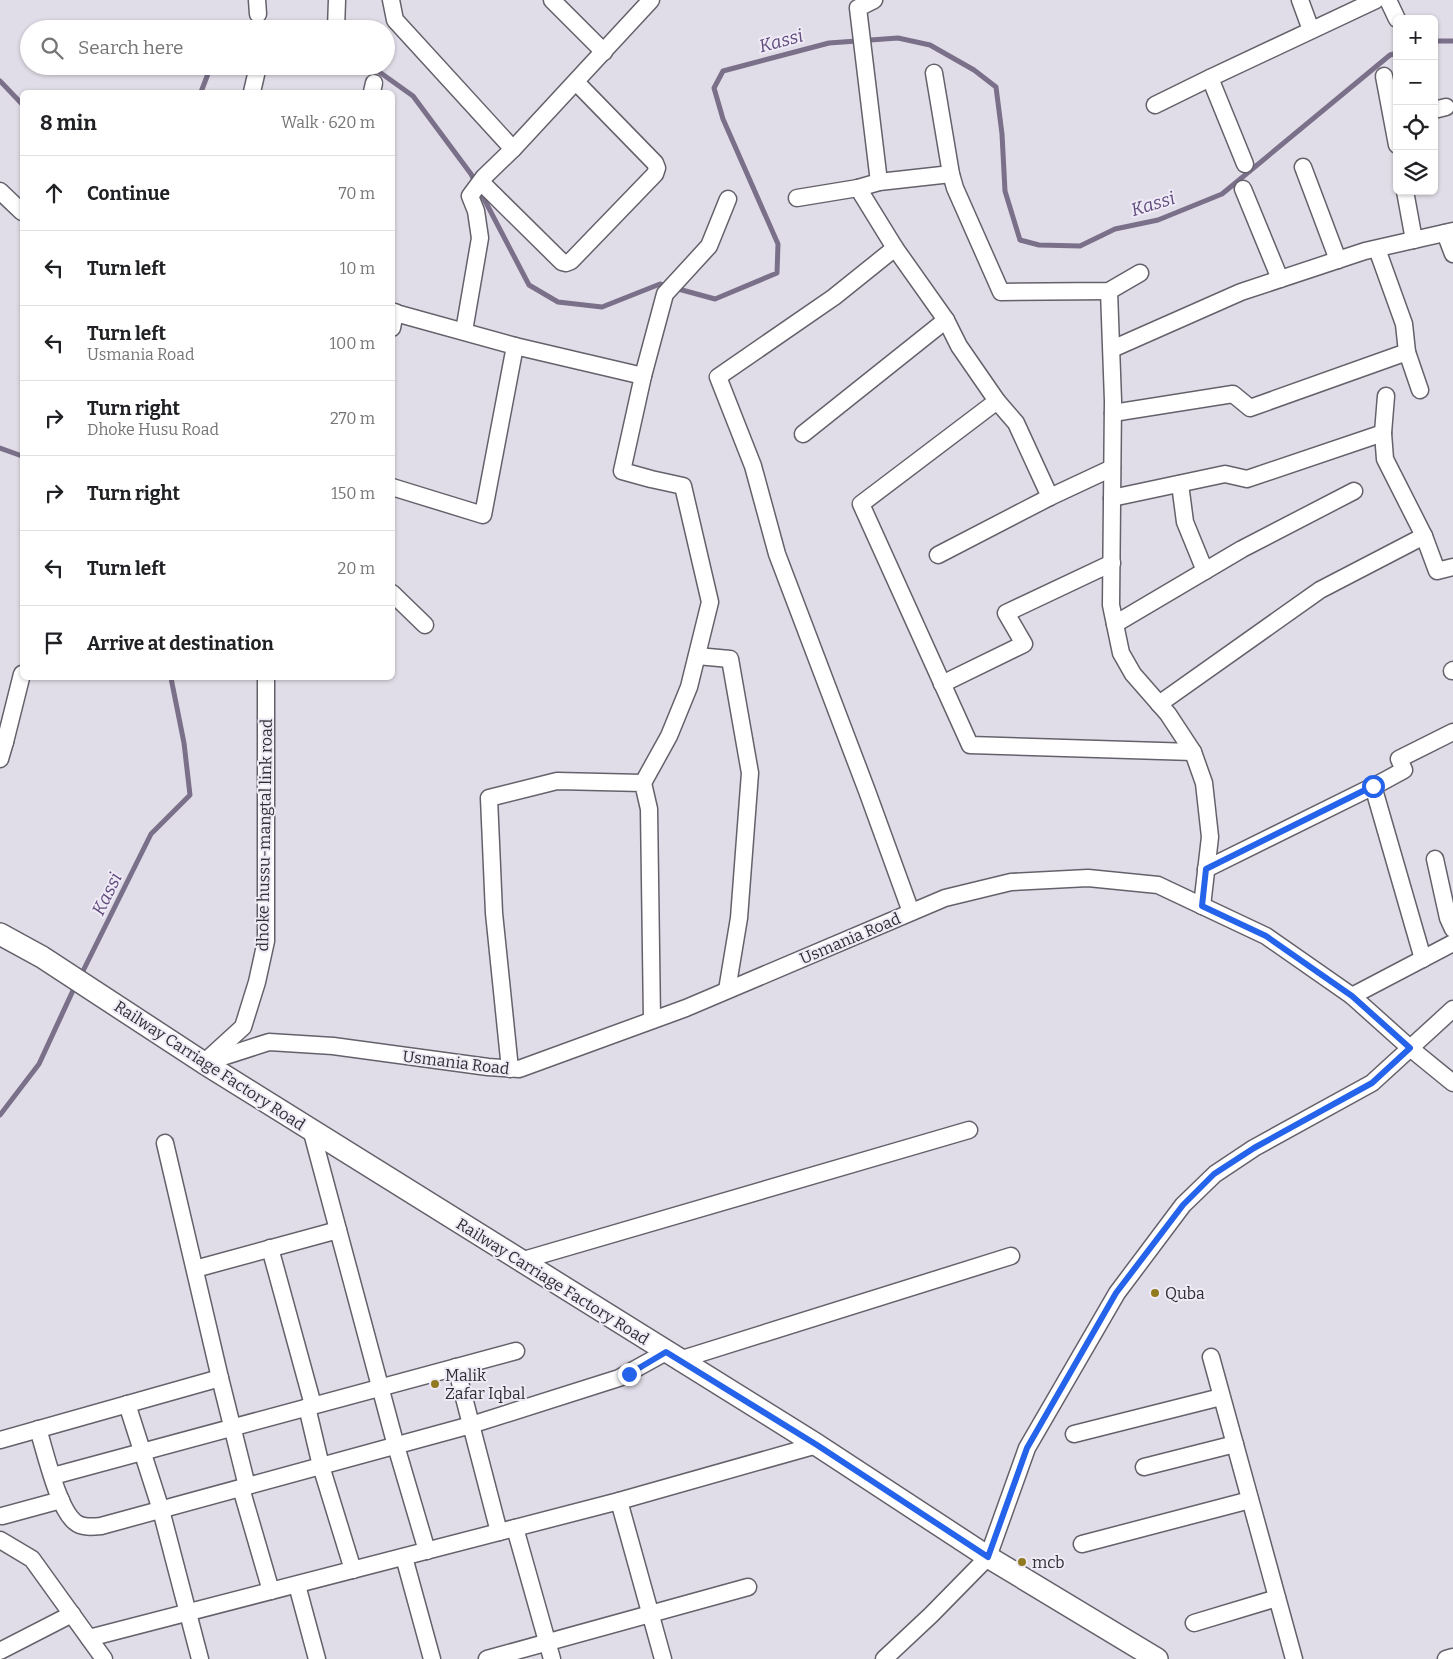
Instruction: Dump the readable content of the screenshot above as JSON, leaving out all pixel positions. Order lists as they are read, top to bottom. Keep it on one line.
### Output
{"streets":{"main road":["Railway Carriage Factory Road"],"street":["dhoke hussu-mangtal link road","Usmania Road"]},"crossings":[["dhoke hussu-mangtal link road","Usmania Road"],["dhoke hussu-mangtal link road","Railway Carriage Factory Road"],["Usmania Road","Railway Carriage Factory Road"]],"water":["Kassi"],"places":["Quba","Malik Zafar Iqbal","mcb"],"page":{"map_buttons":["+","−"],"search":"Search here","heading":["8 min","Walk · 620 m"],"list":[["Continue","70 m"],["Turn left","10 m"],["Turn left","Usmania Road","100 m"],["Turn right","Dhoke Husu Road","270 m"],["Turn right","150 m"],["Turn left","20 m"],"Arrive at destination"]}}
